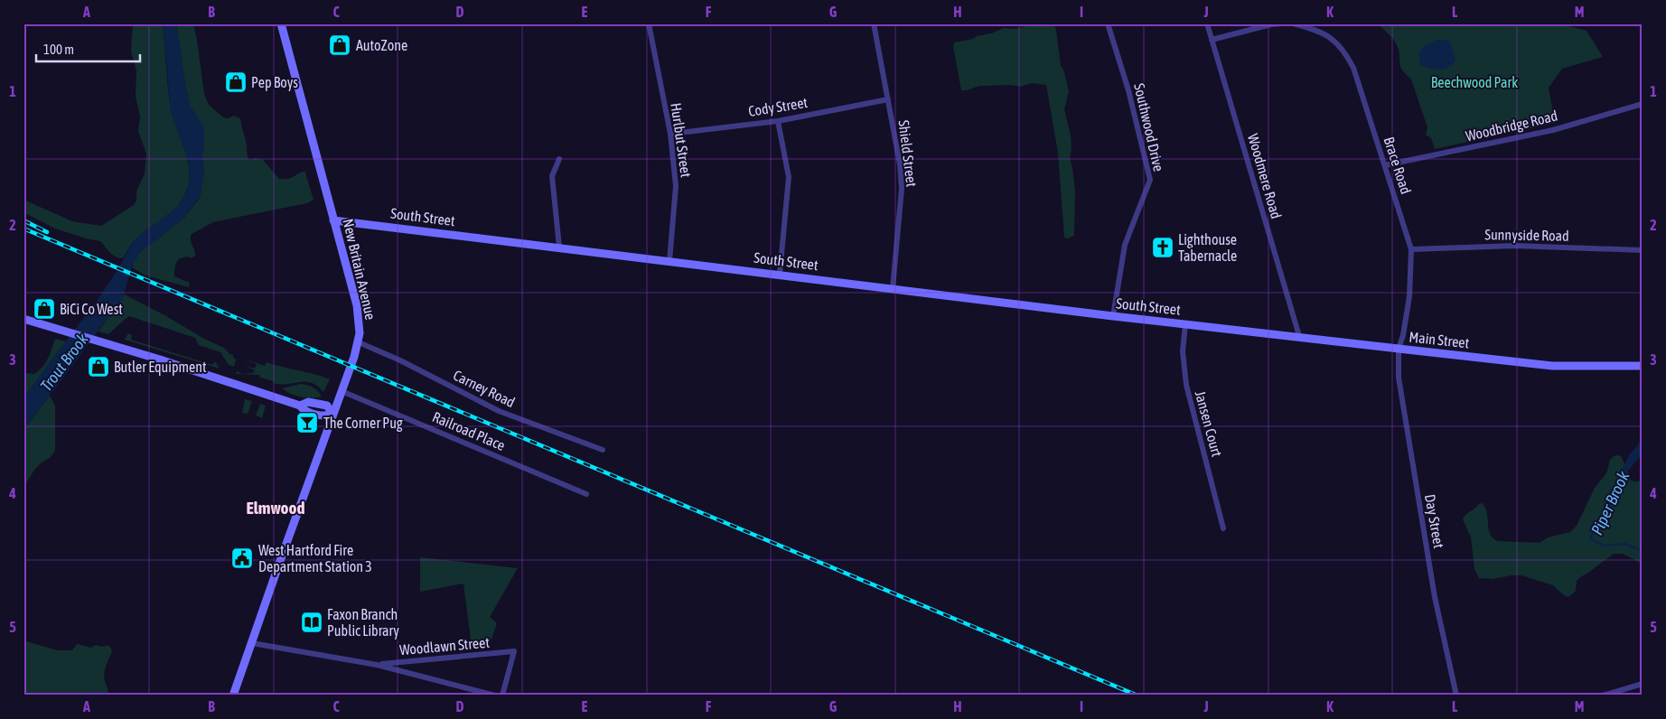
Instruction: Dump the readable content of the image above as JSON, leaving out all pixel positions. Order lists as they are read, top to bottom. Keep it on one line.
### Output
{"streets":{"street":["Cody Street","Woodbridge Road","Southwood Drive","Hurlbut Street","Shield Street","Brace Road","Woodmere Road","South Street","Sunnyside Road","New Britain Avenue","Main Street","Carney Road","Jansen Court","Railroad Place","Day Street","Woodlawn Street"]},"crossings":[["Cody Street","Hurlbut Street"],["Cody Street","Shield Street"],["Woodbridge Road","Brace Road"],["Southwood Drive","South Street"],["Hurlbut Street","South Street"],["Shield Street","South Street"],["Brace Road","Sunnyside Road"],["Brace Road","Main Street"],["Brace Road","Day Street"],["Woodmere Road","Main Street"],["South Street","New Britain Avenue"],["South Street","Main Street"],["South Street","Jansen Court"],["New Britain Avenue","Carney Road"],["New Britain Avenue","Railroad Place"],["New Britain Avenue","Woodlawn Street"],["Main Street","Day Street"]],"districts":["Elmwood"],"water":["Trout Brook","Piper Brook"],"parks":["Beechwood Park"],"places":{"shop":["AutoZone","Pep Boys","BiCi Co West","Butler Equipment"],"church":["Lighthouse Tabernacle"],"bar":["The Corner Pug"],"public building":["West Hartford Fire Department Station 3"],"library":["Faxon Branch Public Library"]},"scale_bar":"100 m","grid":{"columns":["A","B","C","D","E","F","G","H","I","J","K","L","M"],"rows":["1","2","3","4","5"]}}
